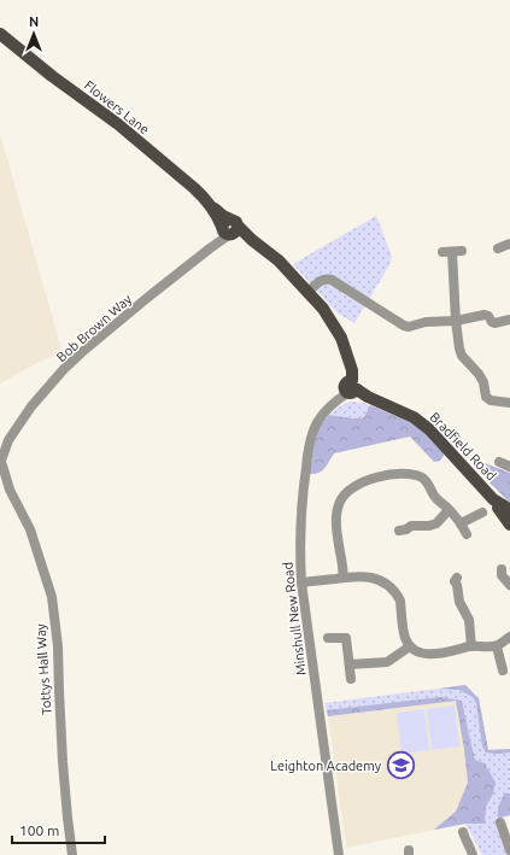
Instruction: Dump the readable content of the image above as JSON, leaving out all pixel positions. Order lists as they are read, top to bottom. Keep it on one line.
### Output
{"streets":{"main road":["Flowers Lane","Bradfield Road"],"street":["Bob Brown Way","Minshull New Road","Tottys Hall Way"]},"crossings":[["Flowers Lane","Bob Brown Way"],["Flowers Lane","Bradfield Road"],["Flowers Lane","Minshull New Road"],["Bob Brown Way","Tottys Hall Way"],["Bradfield Road","Minshull New Road"]],"places":{"school or university":["Leighton Academy"]},"scale_bar":"100 m","north":"top"}
